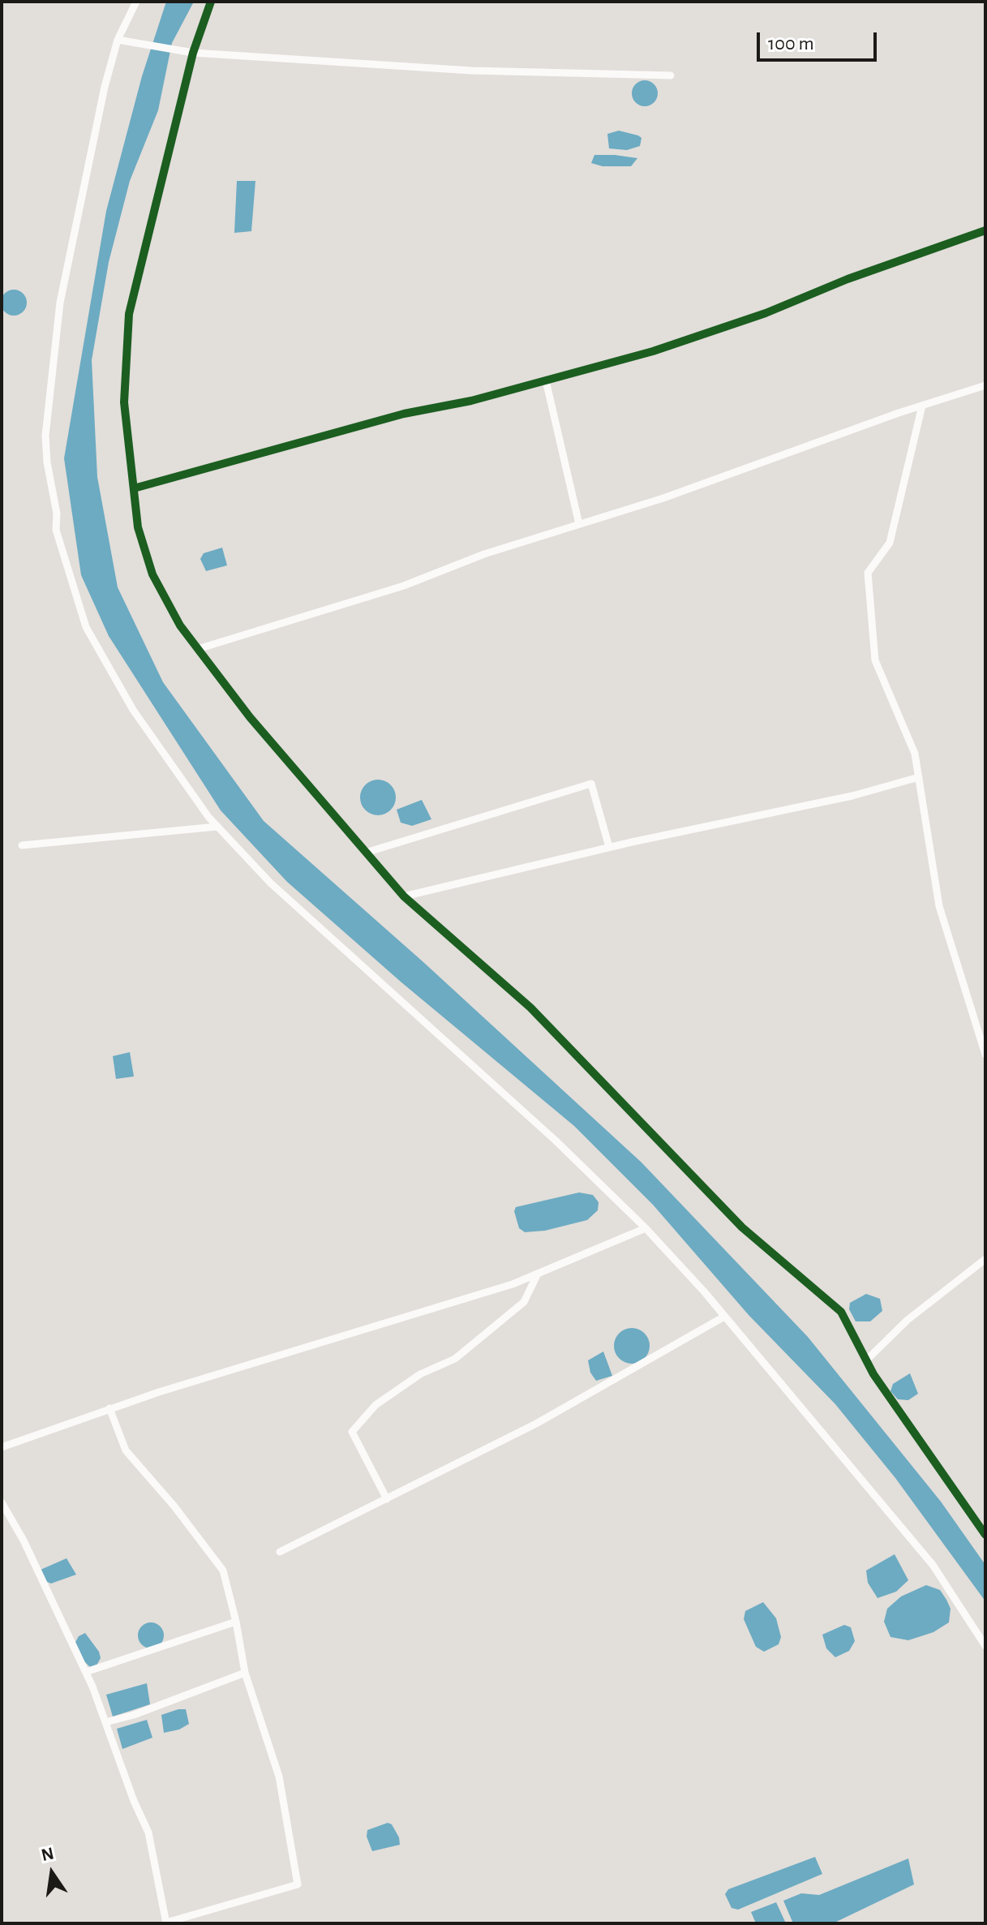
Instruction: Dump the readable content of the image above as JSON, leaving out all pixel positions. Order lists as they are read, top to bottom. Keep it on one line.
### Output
{"scale_bar":"100 m","north":"top"}
